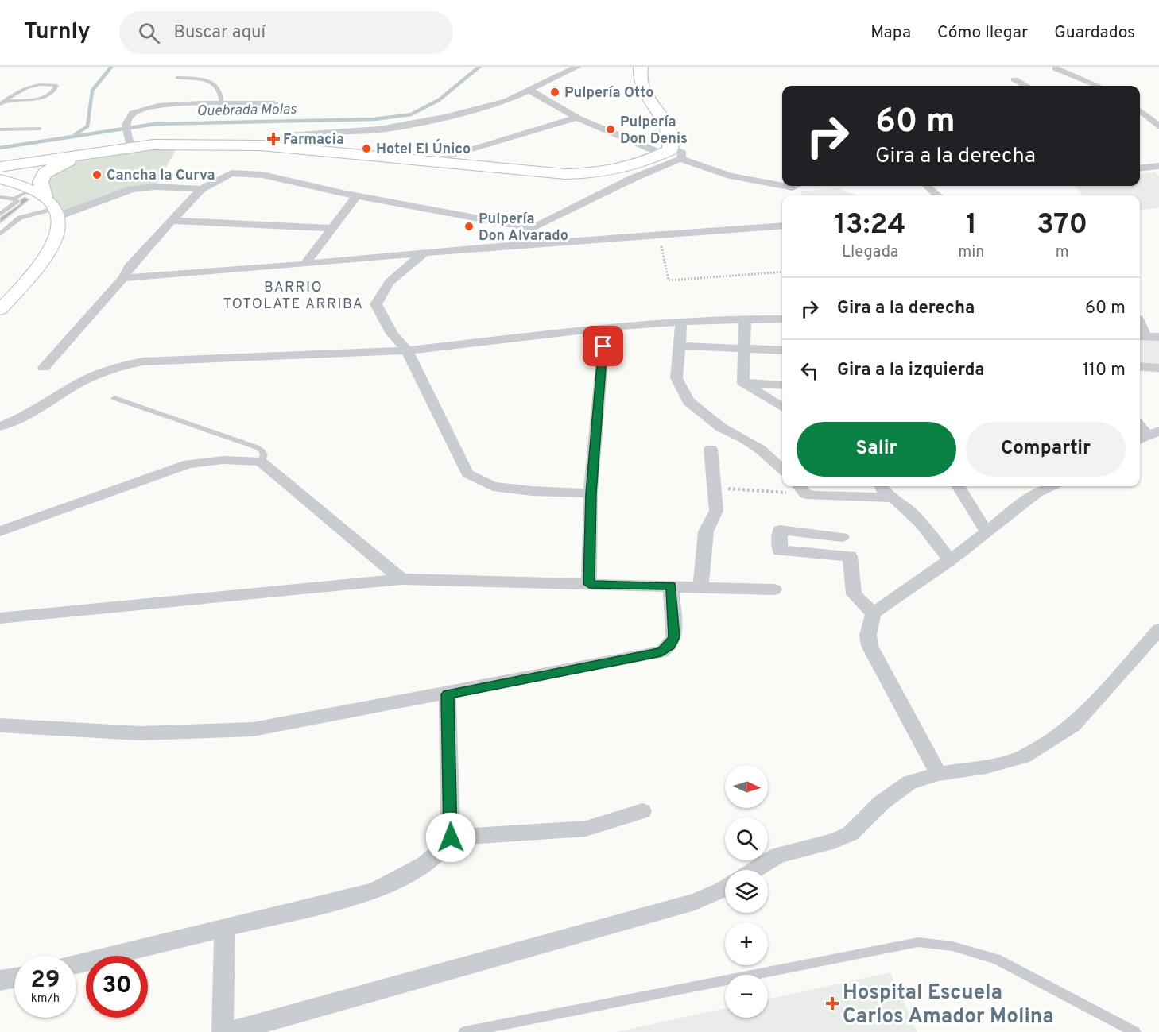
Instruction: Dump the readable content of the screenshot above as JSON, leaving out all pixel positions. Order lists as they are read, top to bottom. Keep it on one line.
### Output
{"districts":["BARRIO TOTOLATE ARRIBA"],"water":["Quebrada Molas"],"places":{"other":["Pulpería Otto","Pulpería Don Denis","Hotel El Único","Cancha la Curva","Pulpería Don Alvarado"],"health":["Farmacia","Hospital Escuela Carlos Amador Molina"]},"north":"right","page":{"header":"Turnly","search":"Buscar aquí","nav":["Mapa","Cómo llegar","Guardados"],"turn":["60 m","Gira a la derecha"],"eta":["13:24","Llegada","1","min","370","m"],"list":[{"name":"Gira a la derecha","value":"60 m"},{"name":"Gira a la izquierda","value":"110 m"}],"buttons":["Salir","Compartir"],"map_buttons":["+","−"],"speed":"29 km/h","limit":"30"}}
